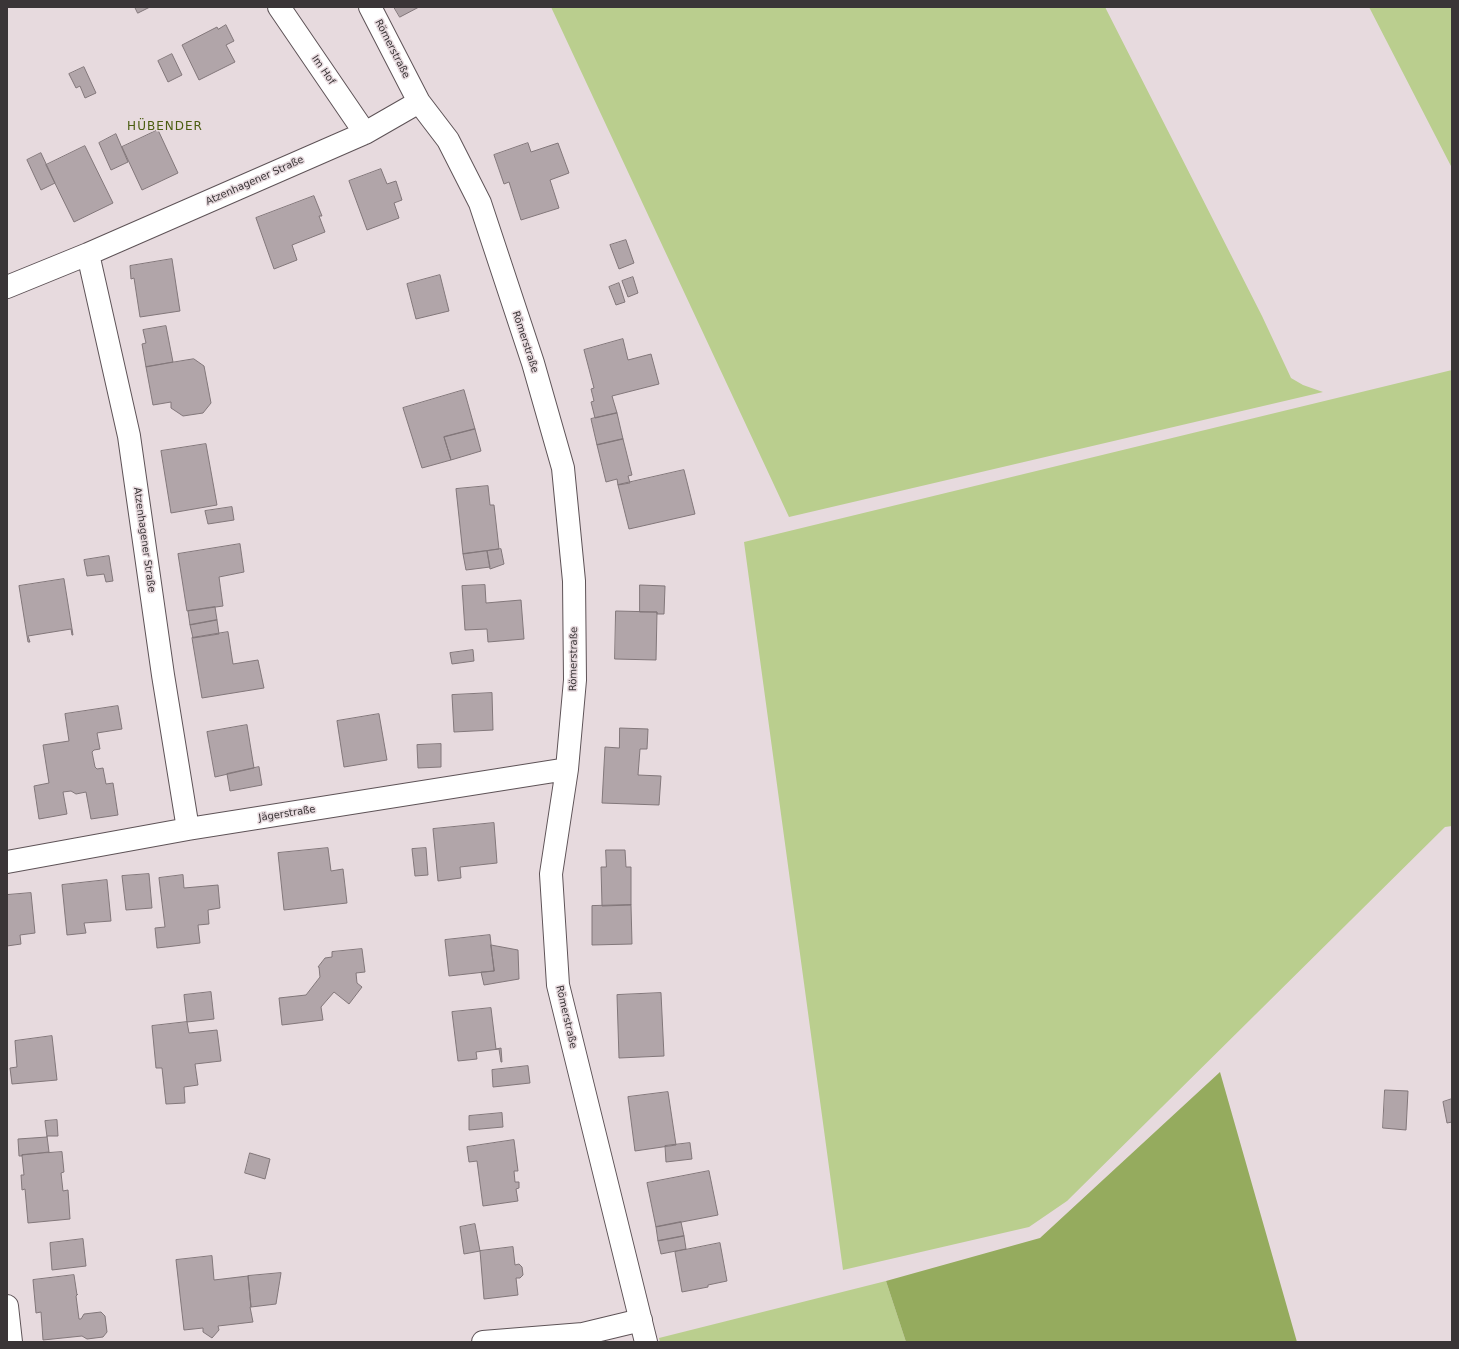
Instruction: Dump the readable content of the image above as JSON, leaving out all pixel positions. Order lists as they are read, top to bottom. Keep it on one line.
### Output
{"streets":{"street":["Römerstraße","Im Hof","Atzenhagener Straße","Jägerstraße"]},"crossings":[["Römerstraße","Atzenhagener Straße"],["Römerstraße","Jägerstraße"],["Im Hof","Atzenhagener Straße"],["Atzenhagener Straße","Jägerstraße"]],"districts":["HÜBENDER"]}
